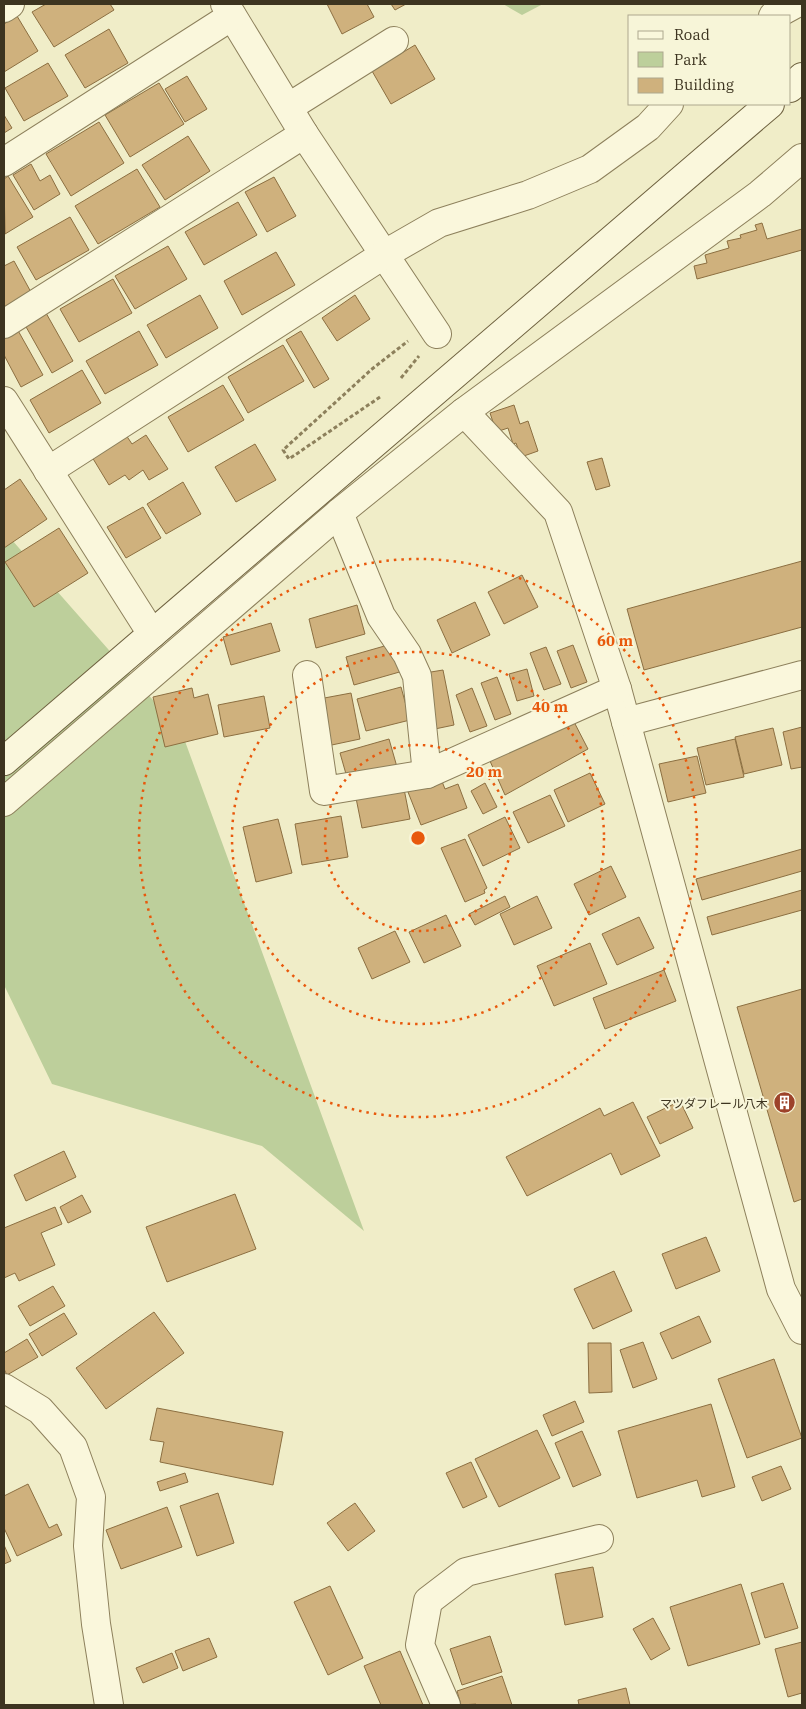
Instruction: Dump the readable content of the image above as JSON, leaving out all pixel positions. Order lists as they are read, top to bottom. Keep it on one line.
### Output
{"places":{"building":["マツダフレール八木"]},"legend":["Road","Park","Building"],"rings":["60 m","40 m","20 m"]}
